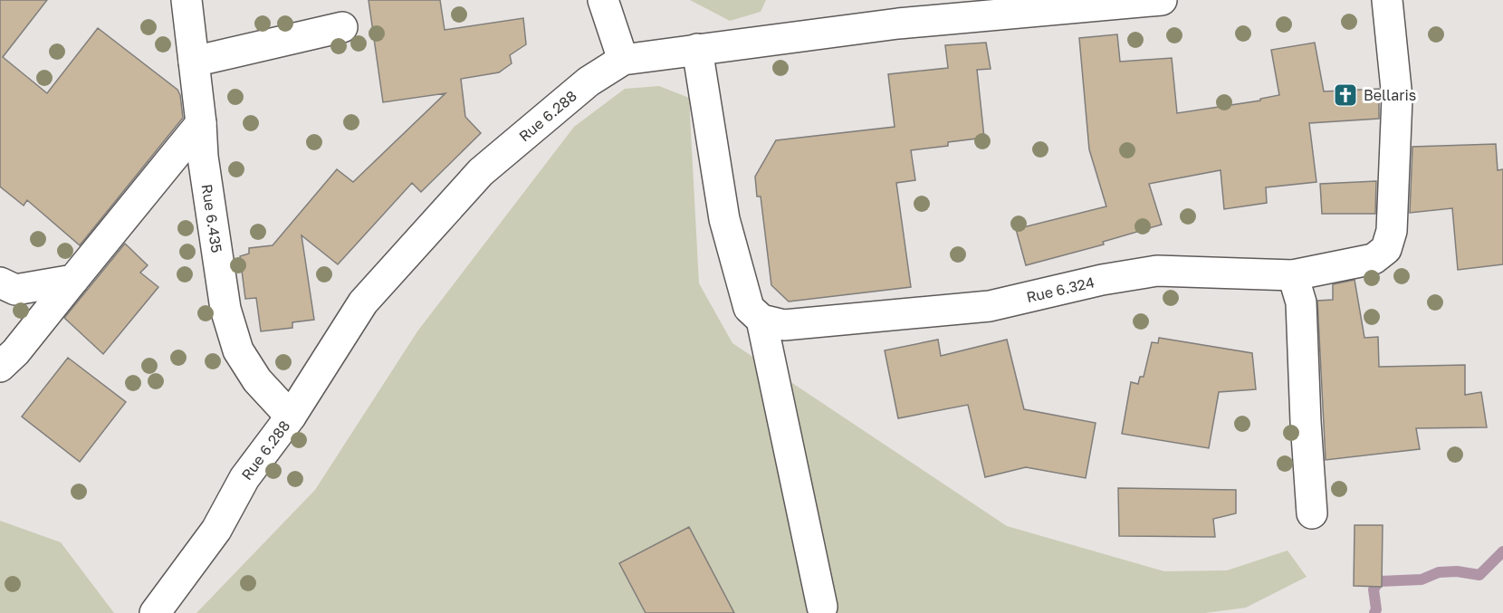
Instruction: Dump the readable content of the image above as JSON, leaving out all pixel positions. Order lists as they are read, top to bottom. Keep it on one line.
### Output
{"streets":{"street":["Rue 6.288","Rue 6.435","Rue 6.324"]},"crossings":[["Rue 6.288","Rue 6.435"]],"places":{"church":["Bellaris"]}}
